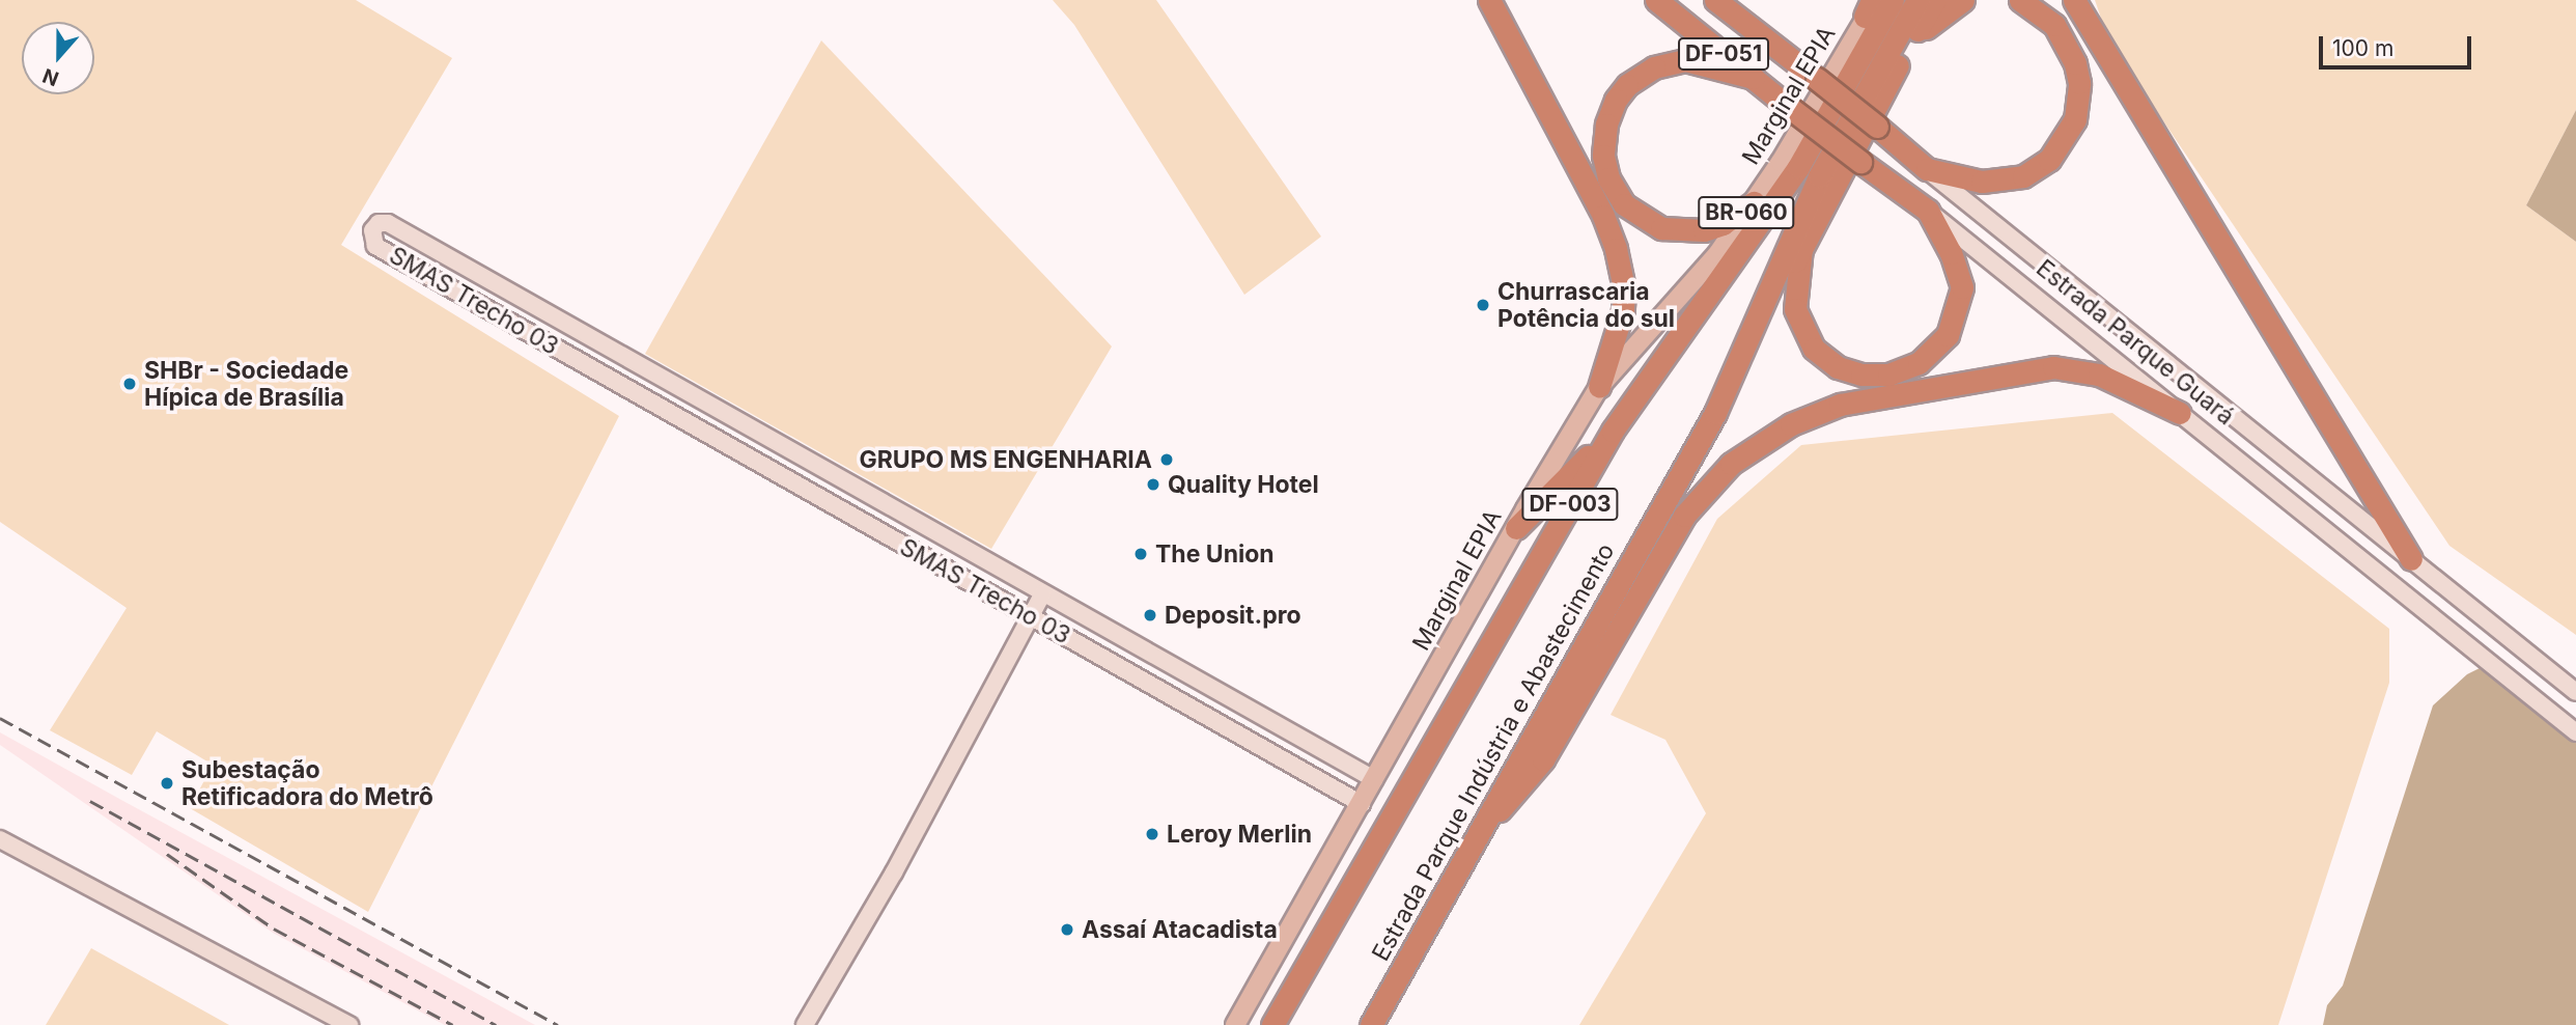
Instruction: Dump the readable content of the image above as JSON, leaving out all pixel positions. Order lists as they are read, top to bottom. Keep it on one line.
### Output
{"streets":{"highway":["DF-051","Estrada Parque Guará","DF-003","Estrada Parque Indústria e Abastecimento"],"main road":["Marginal EPIA","BR-060"],"street":["SMAS Trecho 03"]},"crossings":[["Marginal EPIA","SMAS Trecho 03"]],"places":["Churrascaria Potência do sul","SHBr - Sociedade Hípica de Brasília","GRUPO MS ENGENHARIA","Quality Hotel","The Union","Deposit.pro","Subestação Retificadora do Metrô","Leroy Merlin","Assaí Atacadista"],"scale_bar":"100 m","north":"bottom"}
